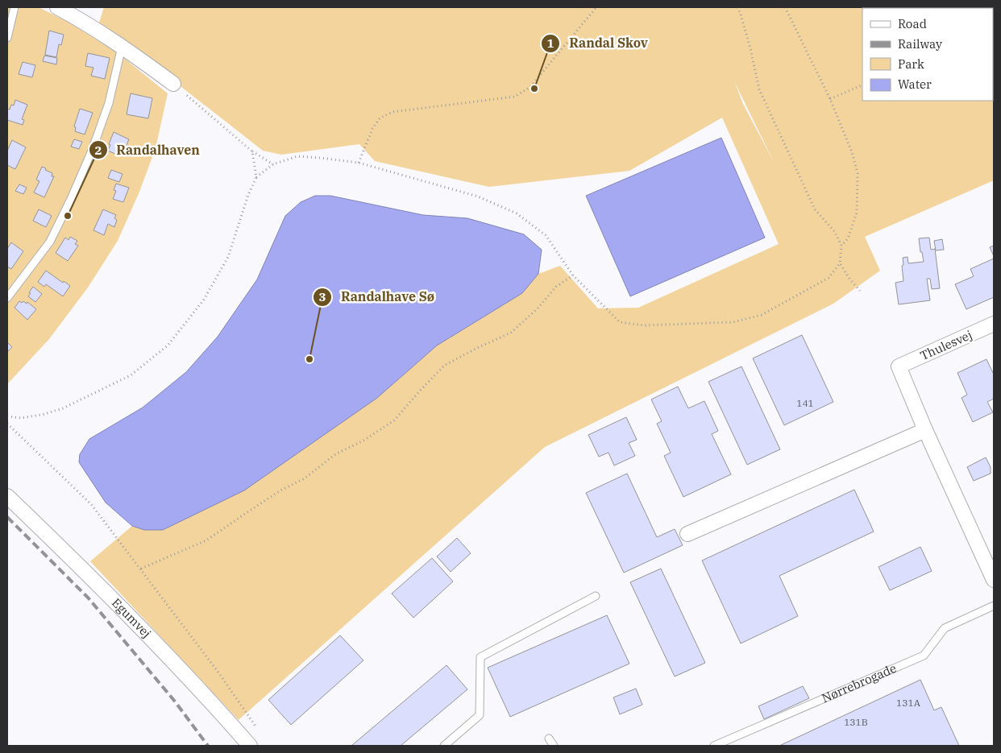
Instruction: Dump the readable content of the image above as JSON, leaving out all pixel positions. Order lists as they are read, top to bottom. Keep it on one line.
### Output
{"streets":{"street":["Thulesvej","Egumvej"],"lane":["Nørrebrogade"]},"places":["Randal Skov","Randalhaven","Randalhave Sø"],"house_numbers":["141","131A","131B"],"legend":["Road","Railway","Park","Water"]}
